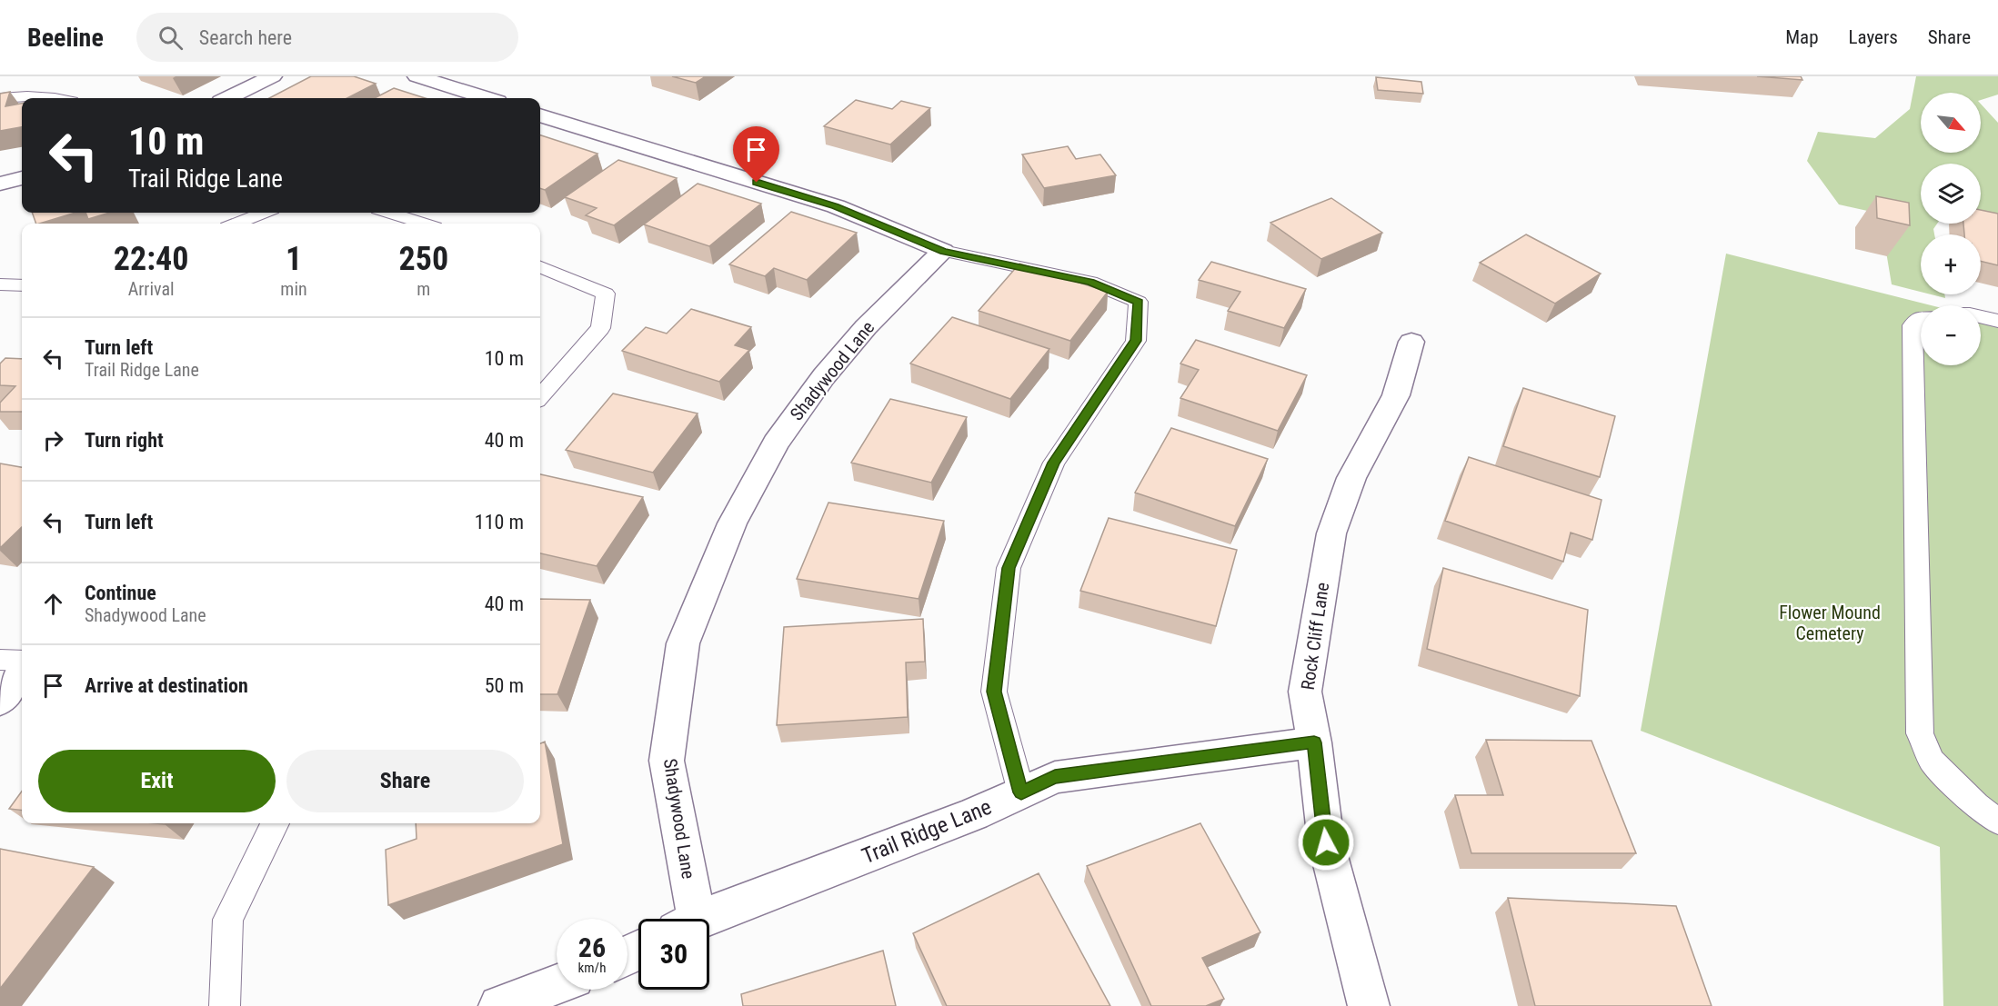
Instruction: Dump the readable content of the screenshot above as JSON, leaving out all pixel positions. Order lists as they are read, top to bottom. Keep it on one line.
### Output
{"streets":{"street":["Shadywood Lane","Rock Cliff Lane","Trail Ridge Lane"]},"crossings":[["Rock Cliff Lane","Trail Ridge Lane"]],"parks":["Flower Mound Cemetery"],"north":"bottom right","page":{"header":"Beeline","search":"Search here","nav":["Map","Layers","Share"],"map_buttons":["+","−"],"turn":["10 m","Trail Ridge Lane"],"eta":["22:40","Arrival","1","min","250","m"],"list":[{"name":"Turn left","note":"Trail Ridge Lane","value":"10 m"},{"name":"Turn right","value":"40 m"},{"name":"Turn left","value":"110 m"},{"name":"Continue","note":"Shadywood Lane","value":"40 m"},{"name":"Arrive at destination","value":"50 m"}],"buttons":["Exit","Share"],"speed":"26 km/h","limit":"30"}}
